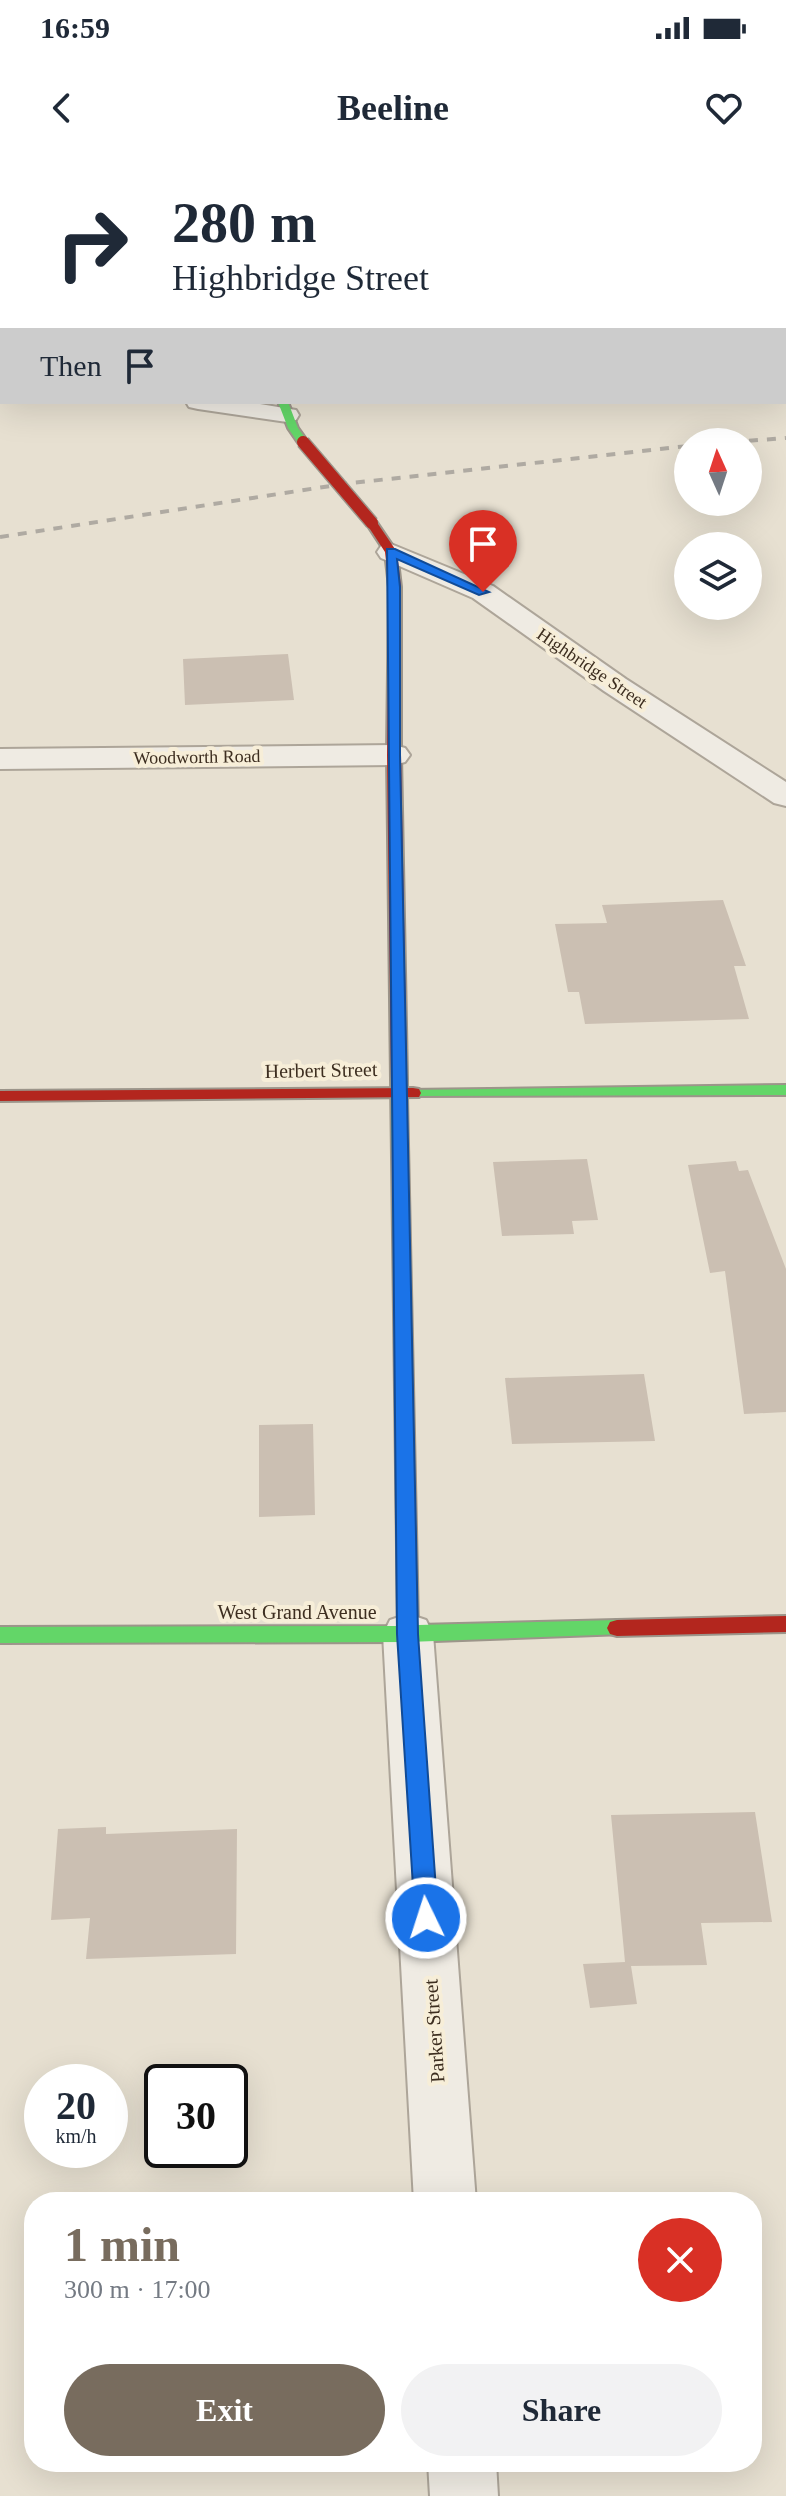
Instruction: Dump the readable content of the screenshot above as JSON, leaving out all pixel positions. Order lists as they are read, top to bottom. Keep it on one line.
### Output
{"streets":{"main road":["Herbert Street","West Grand Avenue","Parker Street"],"street":["Highbridge Street","Woodworth Road"]},"crossings":[["Highbridge Street","Parker Street"],["Woodworth Road","Parker Street"],["Herbert Street","Parker Street"],["West Grand Avenue","Parker Street"]],"north":"top","page":{"status":"16:59","header":"Beeline","turn":["280 m","Highbridge Street"],"then":"Then","speed":"20 km/h","limit":"30","heading":["1 min","300 m · 17:00"],"buttons":["Exit","Share"]}}
